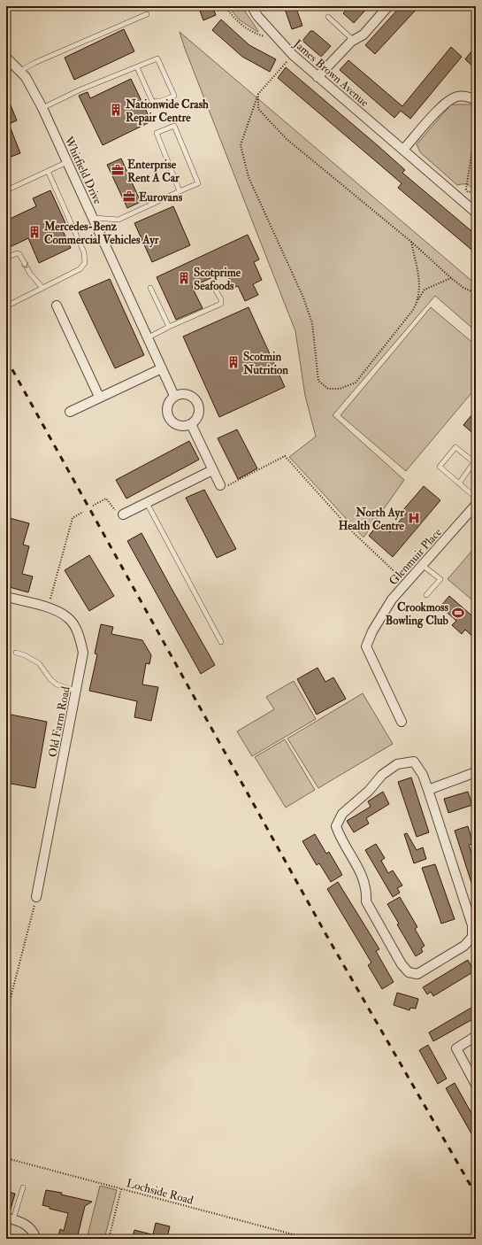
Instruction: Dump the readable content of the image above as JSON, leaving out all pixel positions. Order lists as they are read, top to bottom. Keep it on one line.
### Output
{"streets":{"street":["James Brown Avenue","Whitfield Drive","Glenmuir Place","Old Farm Road"],"path":["Lochside Road"]},"places":{"building":["Nationwide Crash Repair Centre","Mercedes-Benz Commercial Vehicles Ayr","Scotprime Seafoods","Scotmin Nutrition"],"office":["Enterprise Rent A Car","Eurovans"],"hospital":["North Ayr Health Centre"],"sports":["Crookmoss Bowling Club"]}}
